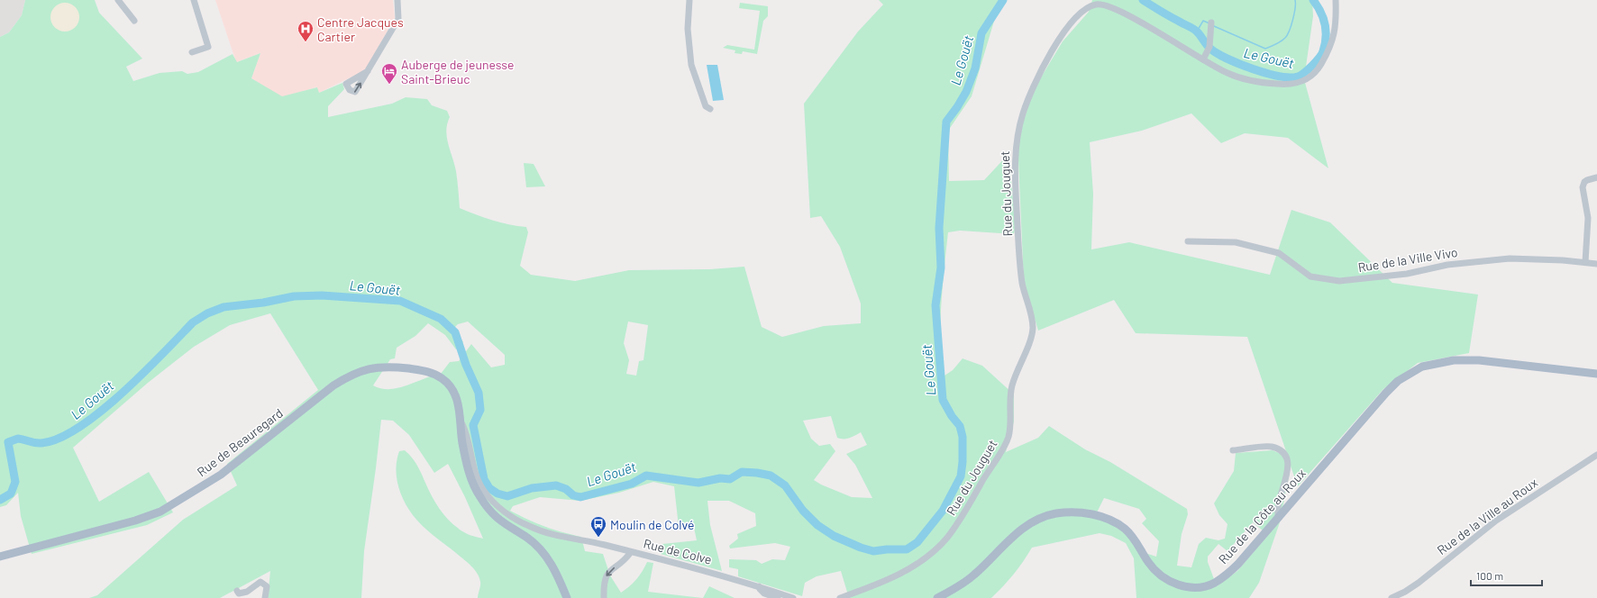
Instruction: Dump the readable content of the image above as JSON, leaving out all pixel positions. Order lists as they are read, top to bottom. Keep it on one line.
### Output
{"streets":{"main road":["Rue de Beauregard","Rue de la Côte au Roux"],"street":["Rue du Jouguet","Rue de la Ville Vivo","Rue de la Ville au Roux","Rue de Colve"]},"crossings":[["Rue de Beauregard","Rue de Colve"]],"water":["Le Gouët"],"places":{"hospital":["Centre Jacques Cartier"],"hotel":["Auberge de jeunesse Saint-Brieuc"],"bus stop":["Moulin de Colvé"]},"scale_bar":"100 m"}
